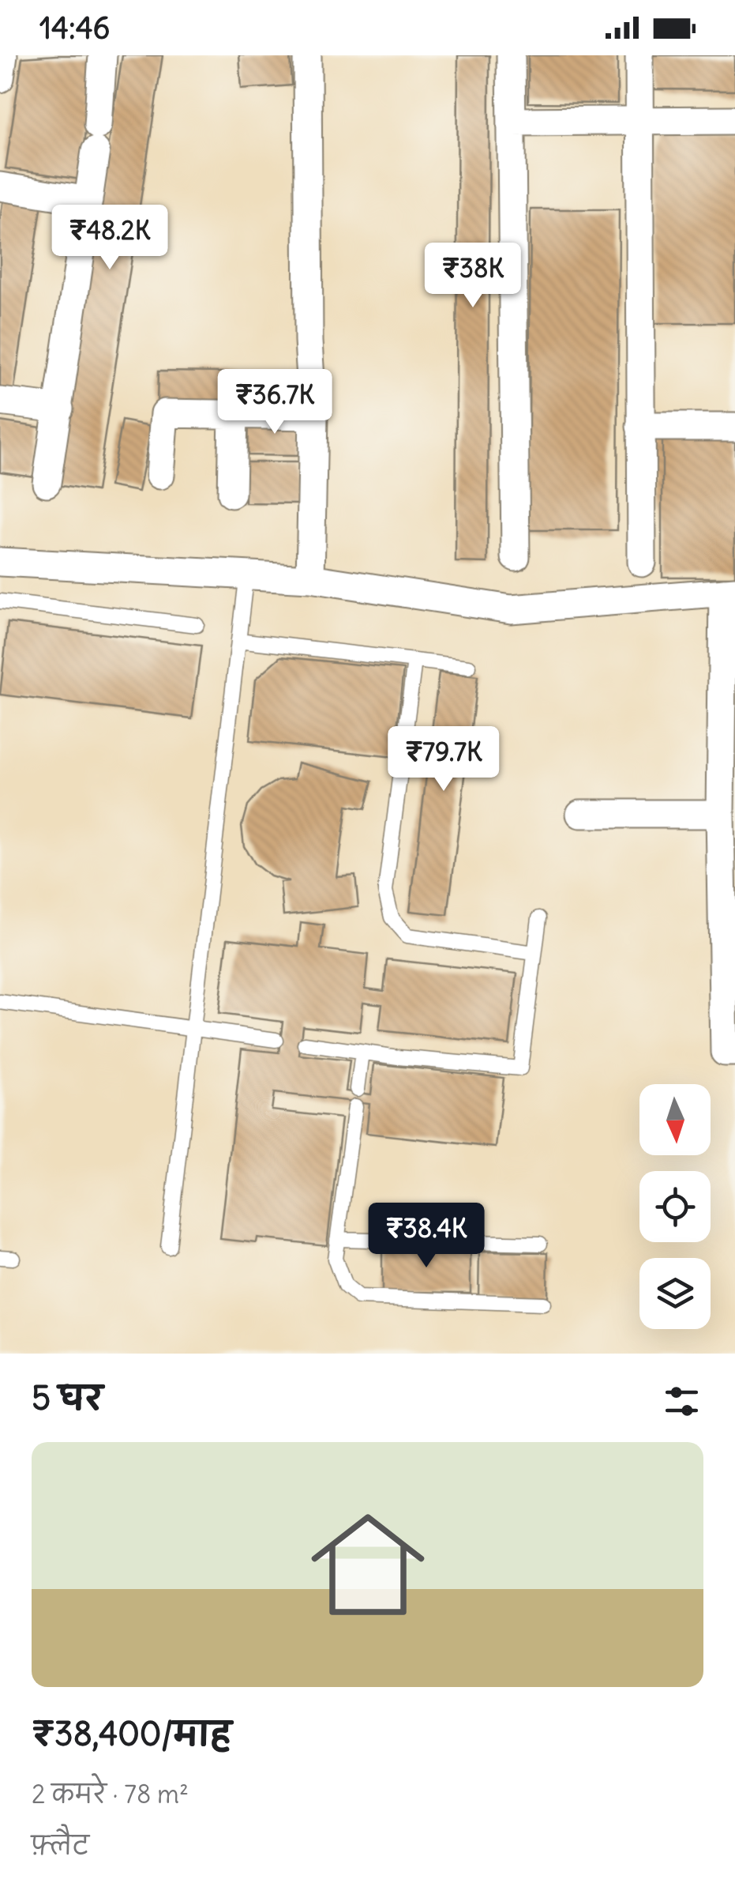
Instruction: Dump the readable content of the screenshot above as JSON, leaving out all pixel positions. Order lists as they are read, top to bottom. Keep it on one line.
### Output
{"north":"bottom","page":{"status":"14:46","price":["₹48.2K","₹38K","₹36.7K","₹79.7K","₹38.4K"],"heading":"5 घर","list":[{"name":"₹38,400/माह","note":"2 कमरे · 78 m² · फ़्लैट"}]}}
